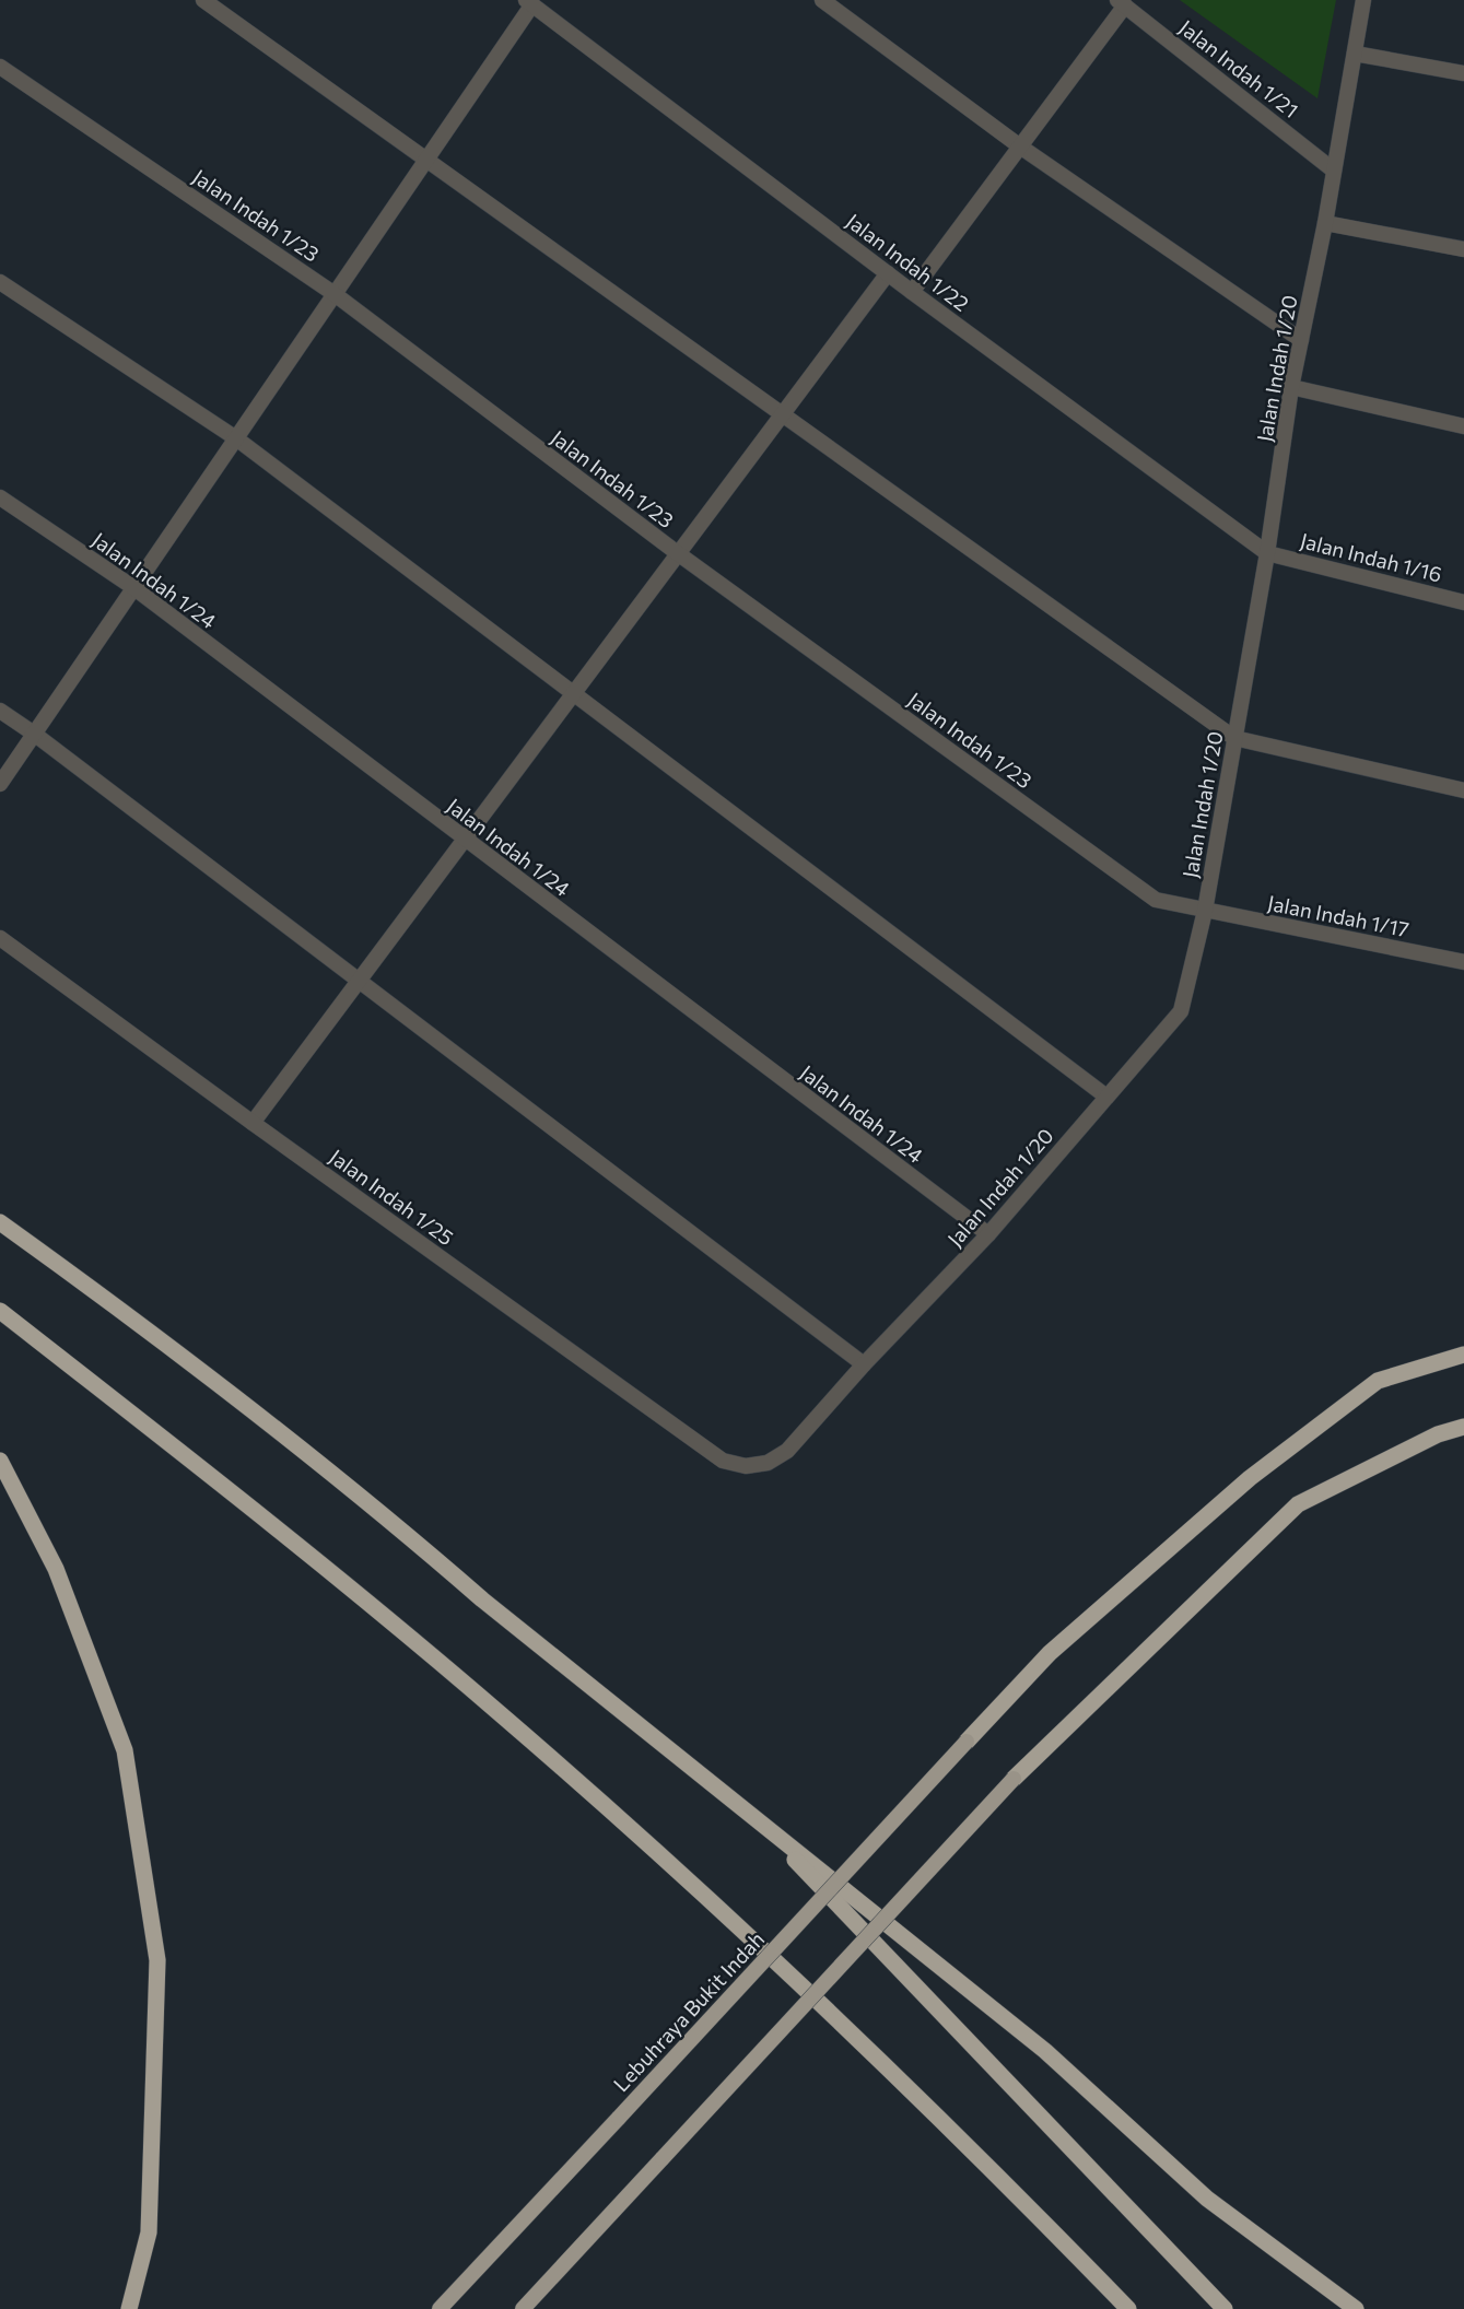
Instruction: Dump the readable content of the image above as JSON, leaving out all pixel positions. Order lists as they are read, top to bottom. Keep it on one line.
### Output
{"streets":{"highway":["Lebuhraya Bukit Indah"],"street":["Jalan Indah 1/21","Jalan Indah 1/23","Jalan Indah 1/22","Jalan Indah 1/20","Jalan Indah 1/16","Jalan Indah 1/24","Jalan Indah 1/17","Jalan Indah 1/25"]},"crossings":[["Jalan Indah 1/21","Jalan Indah 1/20"],["Jalan Indah 1/23","Jalan Indah 1/20"],["Jalan Indah 1/23","Jalan Indah 1/17"],["Jalan Indah 1/22","Jalan Indah 1/20"],["Jalan Indah 1/22","Jalan Indah 1/16"],["Jalan Indah 1/20","Jalan Indah 1/16"],["Jalan Indah 1/20","Jalan Indah 1/24"],["Jalan Indah 1/20","Jalan Indah 1/17"],["Jalan Indah 1/20","Jalan Indah 1/25"]]}
